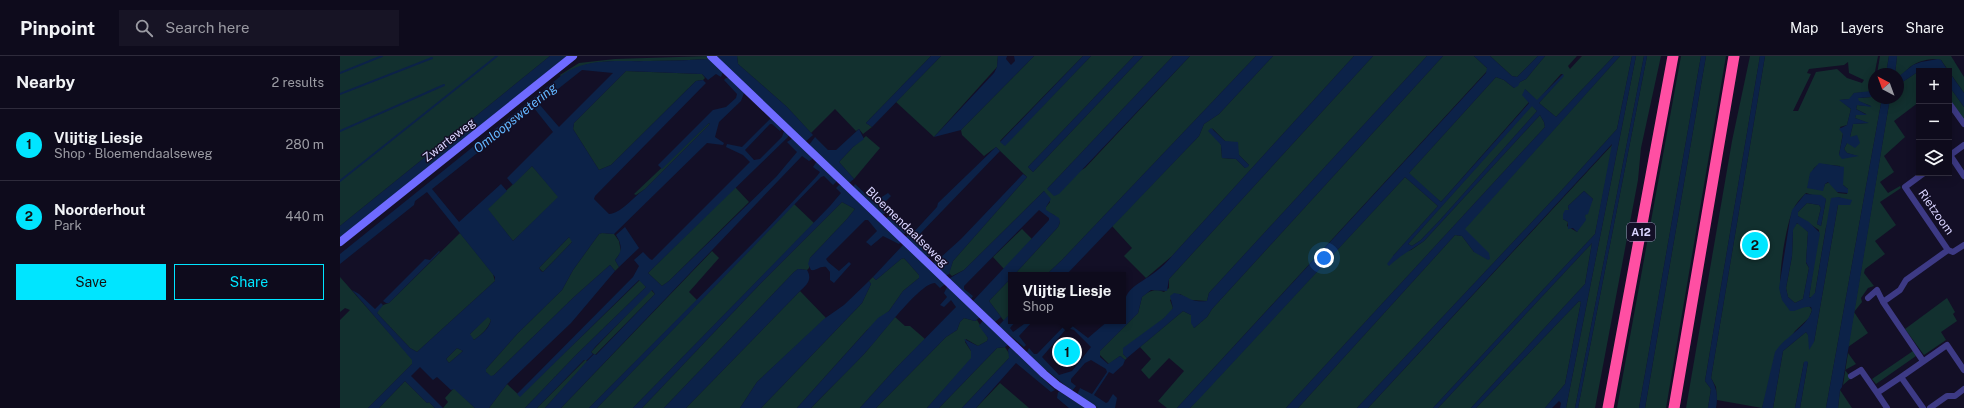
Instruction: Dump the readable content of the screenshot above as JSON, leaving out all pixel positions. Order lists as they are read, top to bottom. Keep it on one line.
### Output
{"streets":{"highway":["A12"],"street":["Zwarteweg","Rietzoom","Bloemendaalseweg"]},"water":["Omloopswetering"],"north":"top left","page":{"header":"Pinpoint","search":"Search here","nav":["Map","Layers","Share"],"heading":["Nearby","2 results"],"map_buttons":["+","−"],"list":[{"mark":"1","name":"Vlijtig Liesje","note":"Shop · Bloemendaalseweg","value":"280 m"},{"mark":"2","name":"Noorderhout","note":"Park","value":"440 m"}],"pins":["2","1"],"buttons":["Save","Share"],"popup":["Vlijtig Liesje","Shop"]}}
